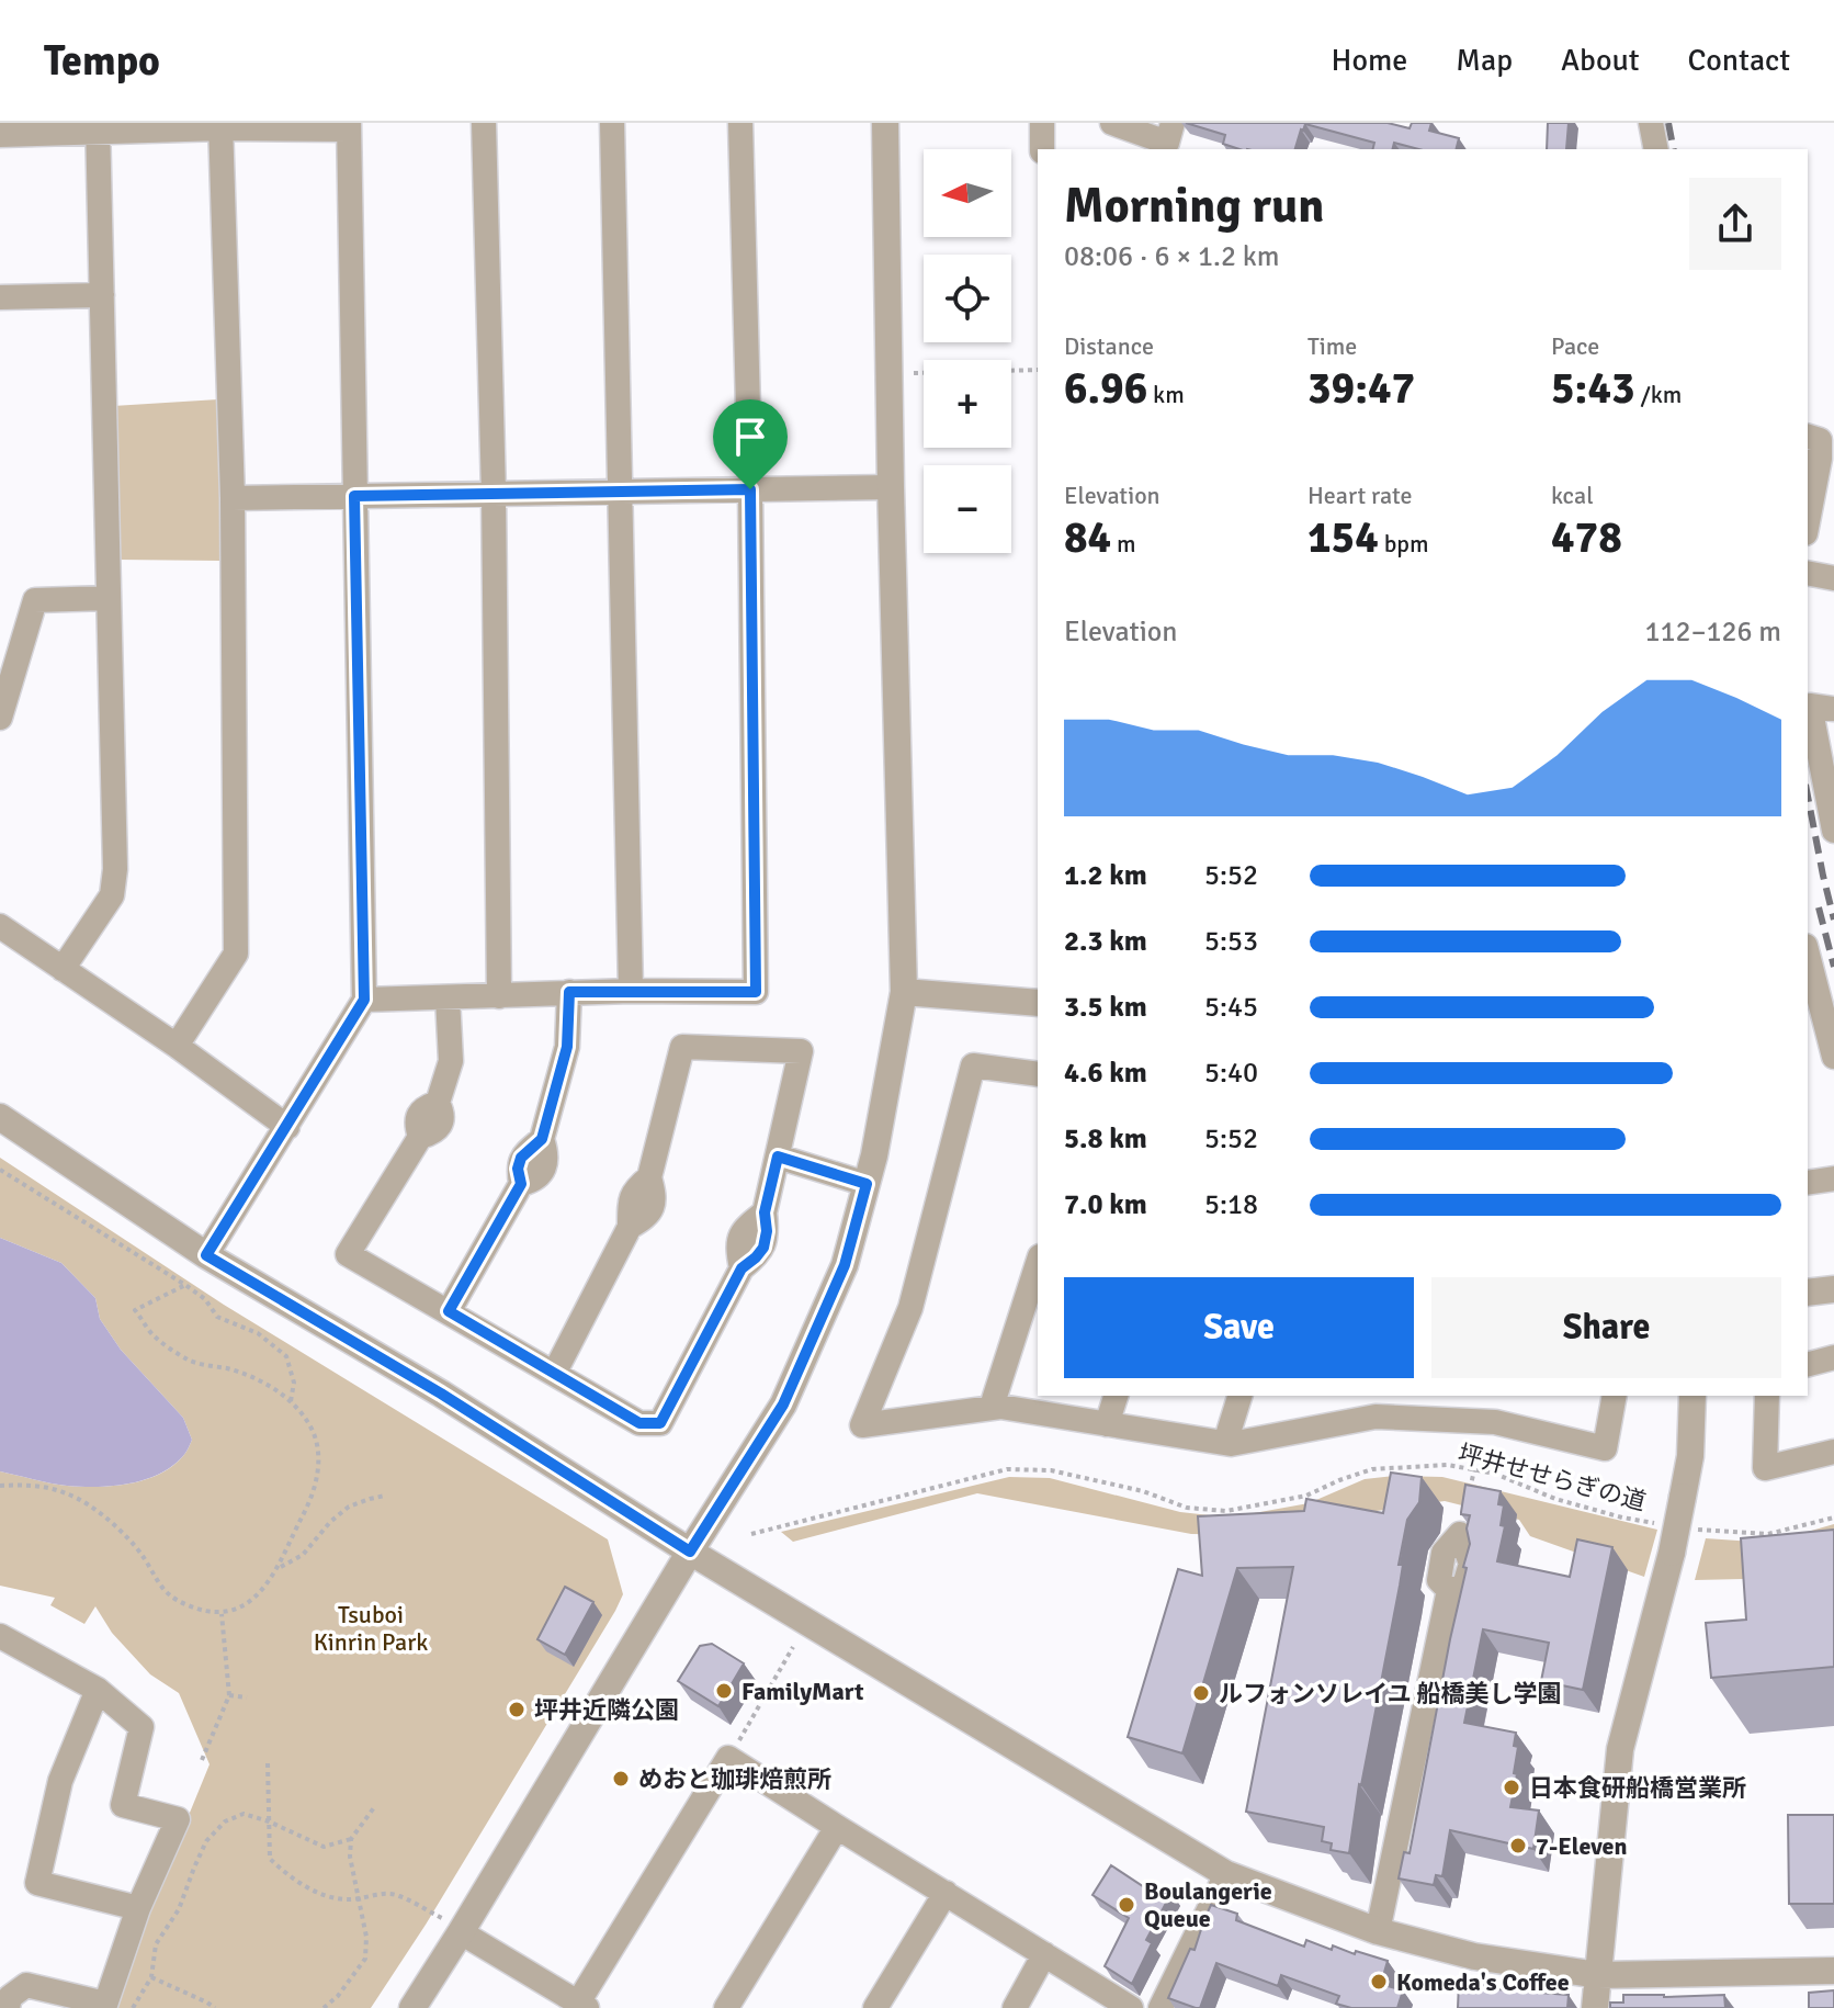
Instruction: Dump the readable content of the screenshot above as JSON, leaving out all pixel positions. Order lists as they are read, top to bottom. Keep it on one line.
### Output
{"streets":{"path":["坪井せせらぎの道"]},"parks":["Tsuboi Kinrin Park"],"places":["FamilyMart","ルフォンソレイユ 船橋美し学園","坪井近隣公園","めおと珈琲焙煎所","日本食研船橋営業所","7-Eleven","Boulangerie Queue","Komeda's Coffee"],"north":"left","page":{"header":"Tempo","nav":["Home","Map","About","Contact"],"map_buttons":["+","−"],"heading":["Morning run","08:06 · 6 × 1.2 km"],"stats":[["Distance","6.96 km"],["Time","39:47"],["Pace","5:43 /km"],["Elevation","84 m"],["Heart rate","154 bpm"],["kcal","478"]],"chart":["Elevation","112–126 m"],"list":[{"name":"1.2 km","note":"5:52"},{"name":"2.3 km","note":"5:53"},{"name":"3.5 km","note":"5:45"},{"name":"4.6 km","note":"5:40"},{"name":"5.8 km","note":"5:52"},{"name":"7.0 km","note":"5:18"}],"buttons":["Save","Share"]}}
